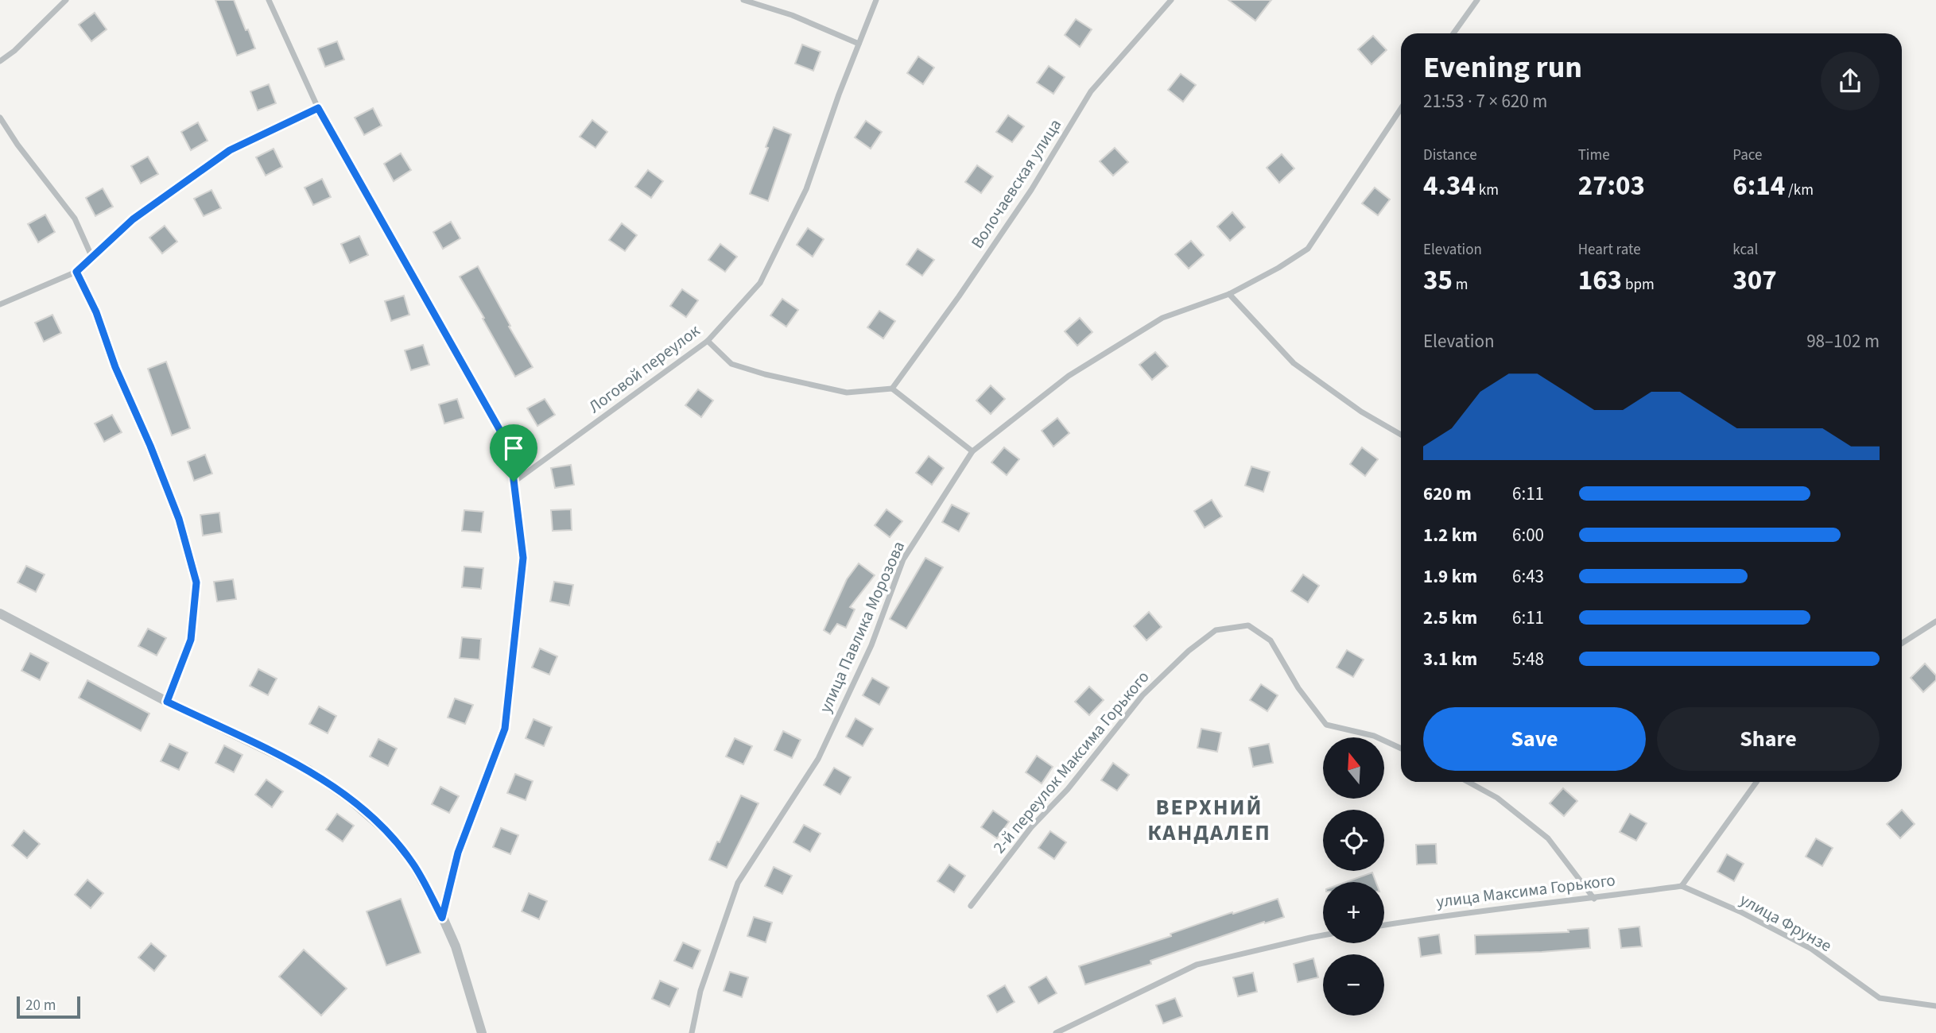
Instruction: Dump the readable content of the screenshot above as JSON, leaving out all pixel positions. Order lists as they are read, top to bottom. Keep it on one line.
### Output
{"streets":{"street":["Волочаевская улица","Логовой переулок","улица Павлика Морозова","2-й переулок Максима Горького","улица Максима Горького","улица Фрунзе"]},"crossings":[["улица Максима Горького","улица Фрунзе"]],"districts":["ВЕРХНИЙ КАНДАЛЕП"],"scale_bar":"20 m","north":"top","page":{"heading":["Evening run","21:53 · 7 × 620 m"],"stats":[["Distance","4.34 km"],["Time","27:03"],["Pace","6:14 /km"],["Elevation","35 m"],["Heart rate","163 bpm"],["kcal","307"]],"chart":["Elevation","98–102 m"],"list":[{"name":"620 m","note":"6:11"},{"name":"1.2 km","note":"6:00"},{"name":"1.9 km","note":"6:43"},{"name":"2.5 km","note":"6:11"},{"name":"3.1 km","note":"5:48"}],"buttons":["Save","Share"],"map_buttons":["+","−"],"scale":"20 m"}}
